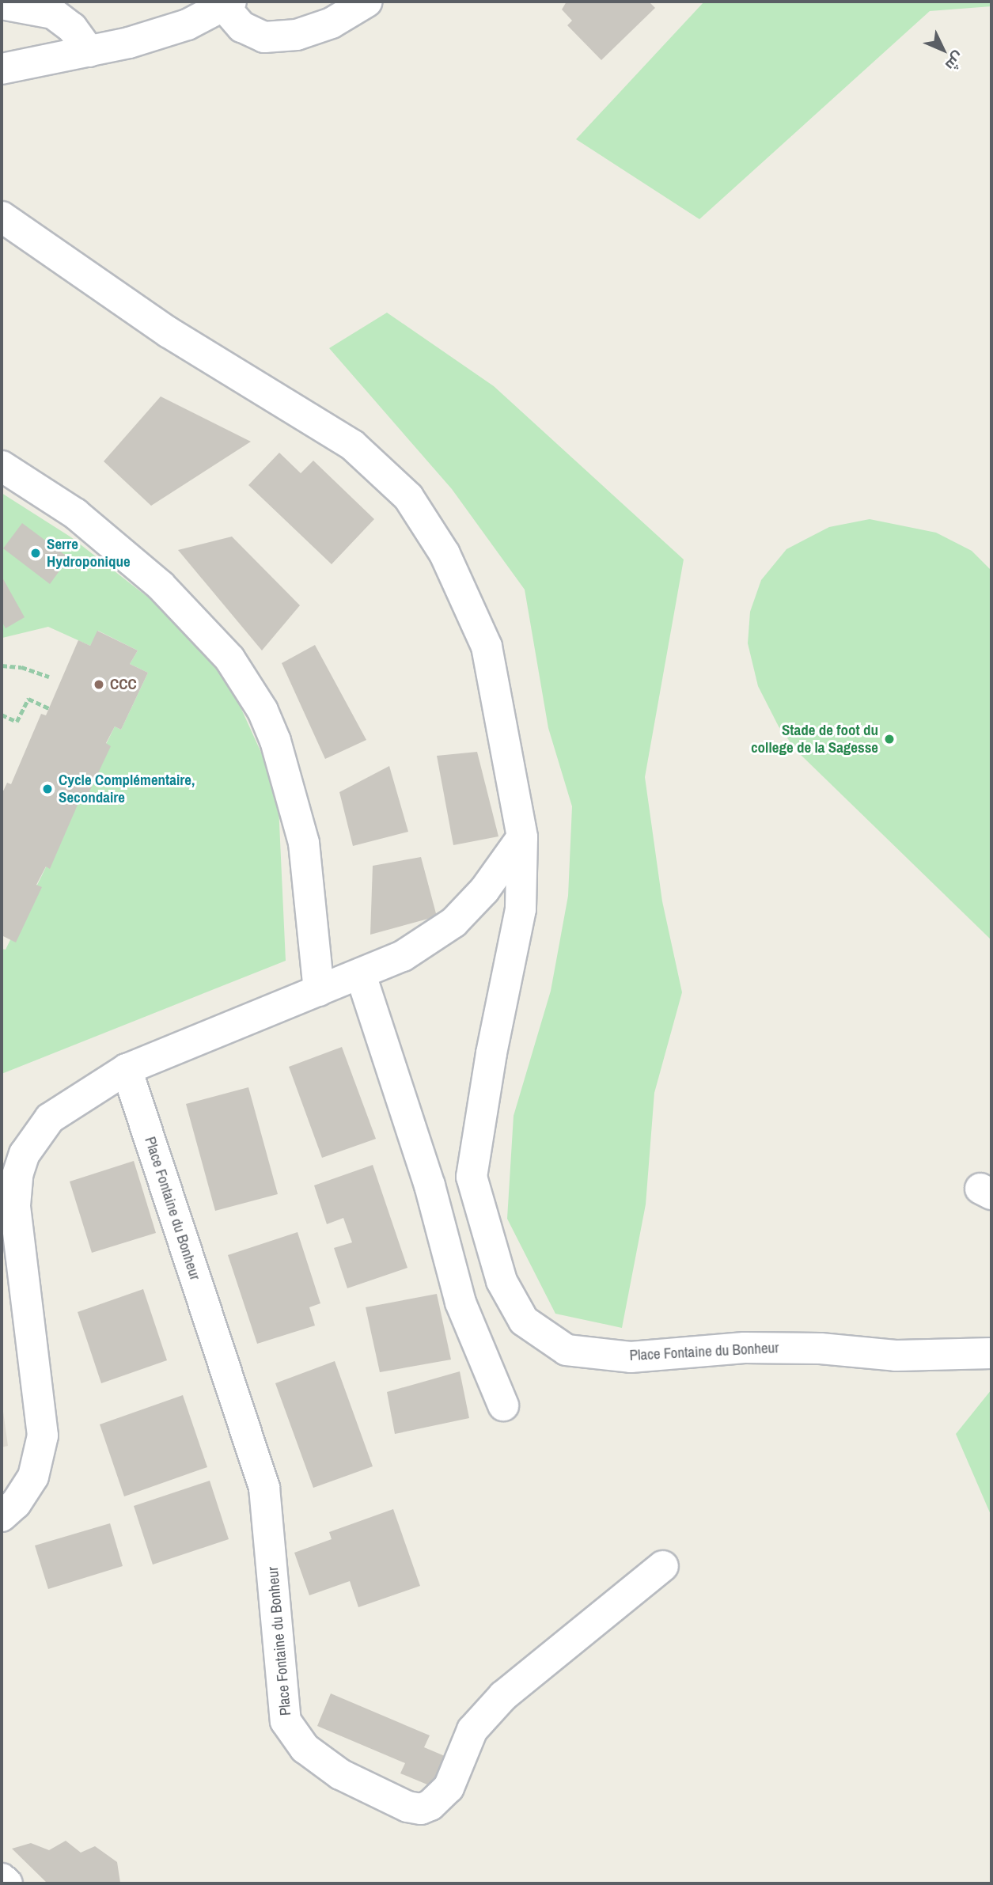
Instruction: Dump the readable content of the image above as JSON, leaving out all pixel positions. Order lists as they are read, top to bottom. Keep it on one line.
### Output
{"streets":{"street":["Place Fontaine du Bonheur"]},"places":["Serre Hydroponique","CCC","Stade de foot du college de la Sagesse","Cycle Complémentaire, Secondaire"],"north":"bottom right"}
